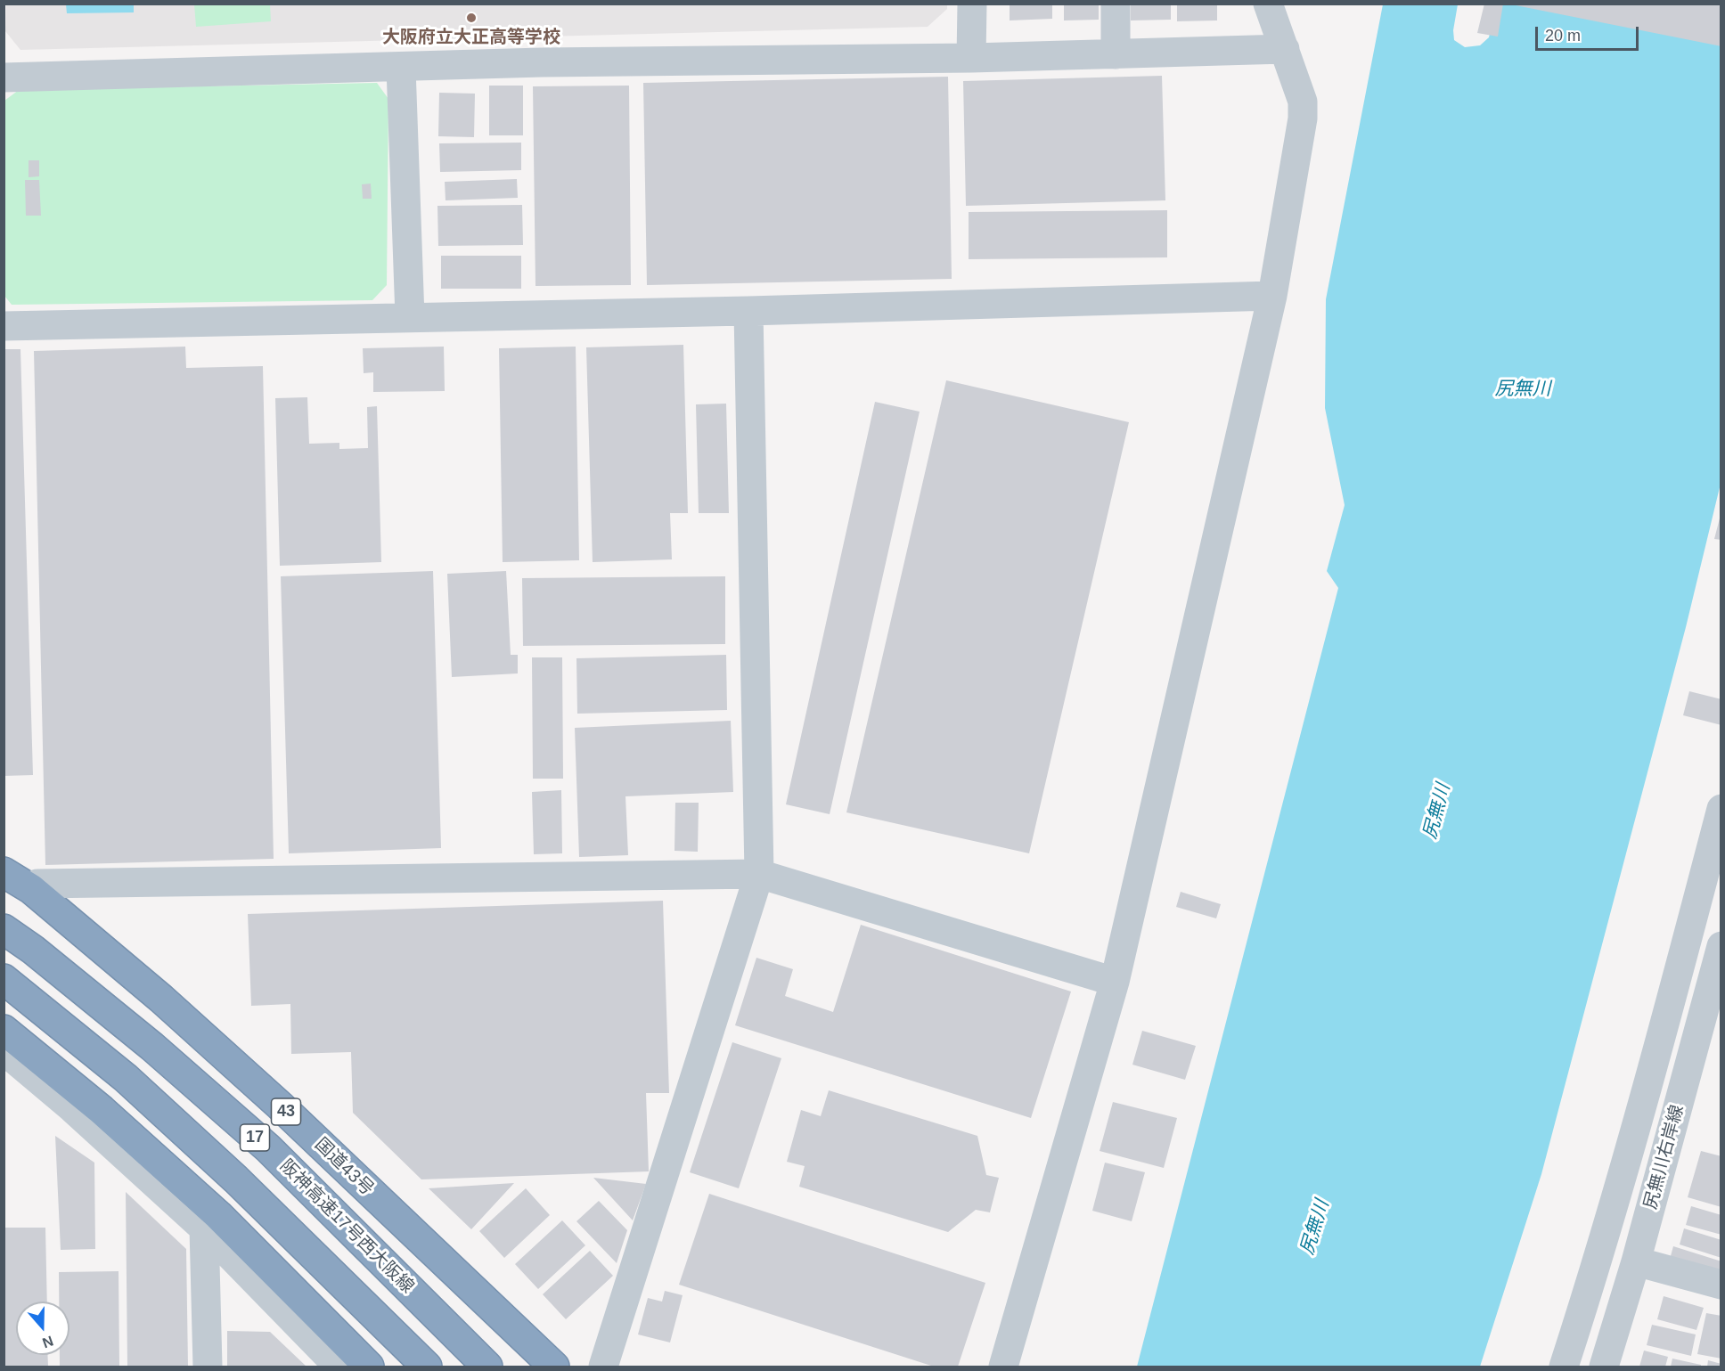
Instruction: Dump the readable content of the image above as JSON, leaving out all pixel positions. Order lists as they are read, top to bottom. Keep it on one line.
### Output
{"streets":{"highway":["43","17","国道43号","阪神高速17号西大阪線"],"street":["尻無川右岸線"]},"water":["尻無川"],"places":["大阪府立大正高等学校"],"scale_bar":"20 m","north":"bottom"}
